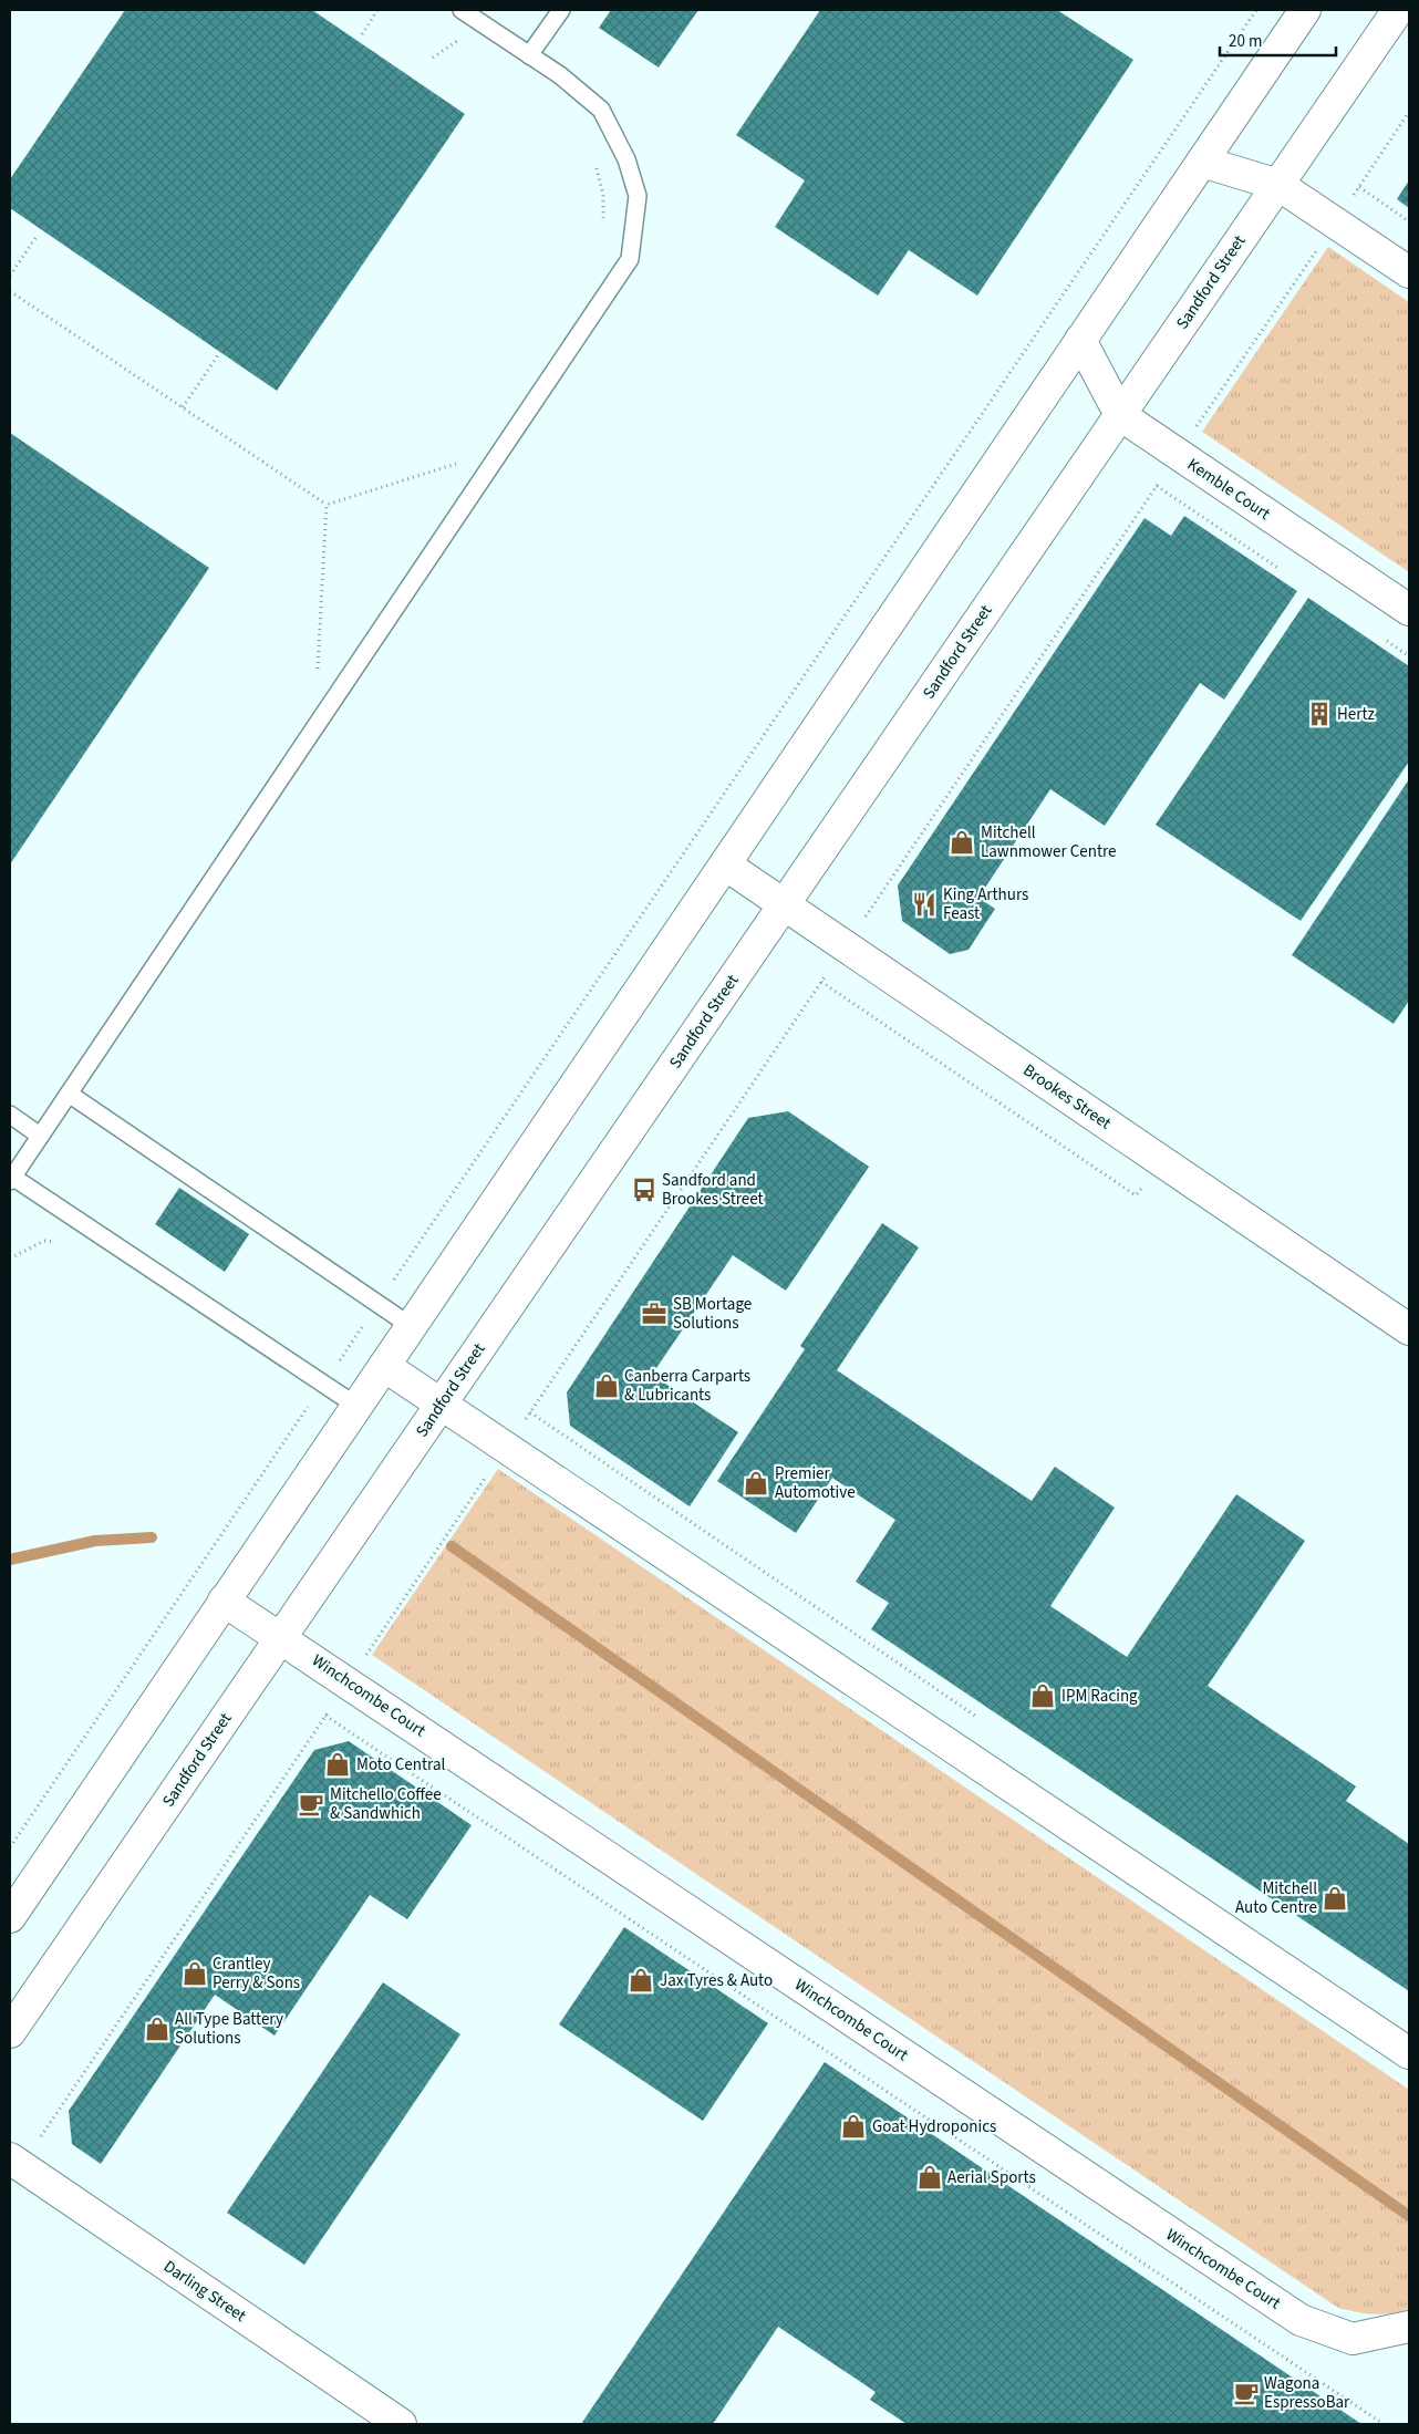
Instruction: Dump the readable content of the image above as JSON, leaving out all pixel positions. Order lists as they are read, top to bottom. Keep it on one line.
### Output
{"streets":{"main road":["Sandford Street","Kemble Court","Brookes Street","Winchcombe Court","Darling Street"]},"crossings":[["Sandford Street","Kemble Court"],["Sandford Street","Brookes Street"],["Sandford Street","Winchcombe Court"]],"places":{"building":["Hertz"],"shop":["Mitchell Lawnmower Centre","Canberra Carparts & Lubricants","Premier Automotive","IPM Racing","Moto Central","Mitchell Auto Centre","Crantley Perry & Sons","Jax Tyres & Auto","All Type Battery Solutions","Goat Hydroponics","Aerial Sports"],"restaurant":["King Arthurs Feast"],"bus stop":["Sandford and Brookes Street"],"office":["SB Mortage Solutions"],"cafe":["Mitchello Coffee & Sandwhich","Wagona EspressoBar"]},"scale_bar":"20 m"}
